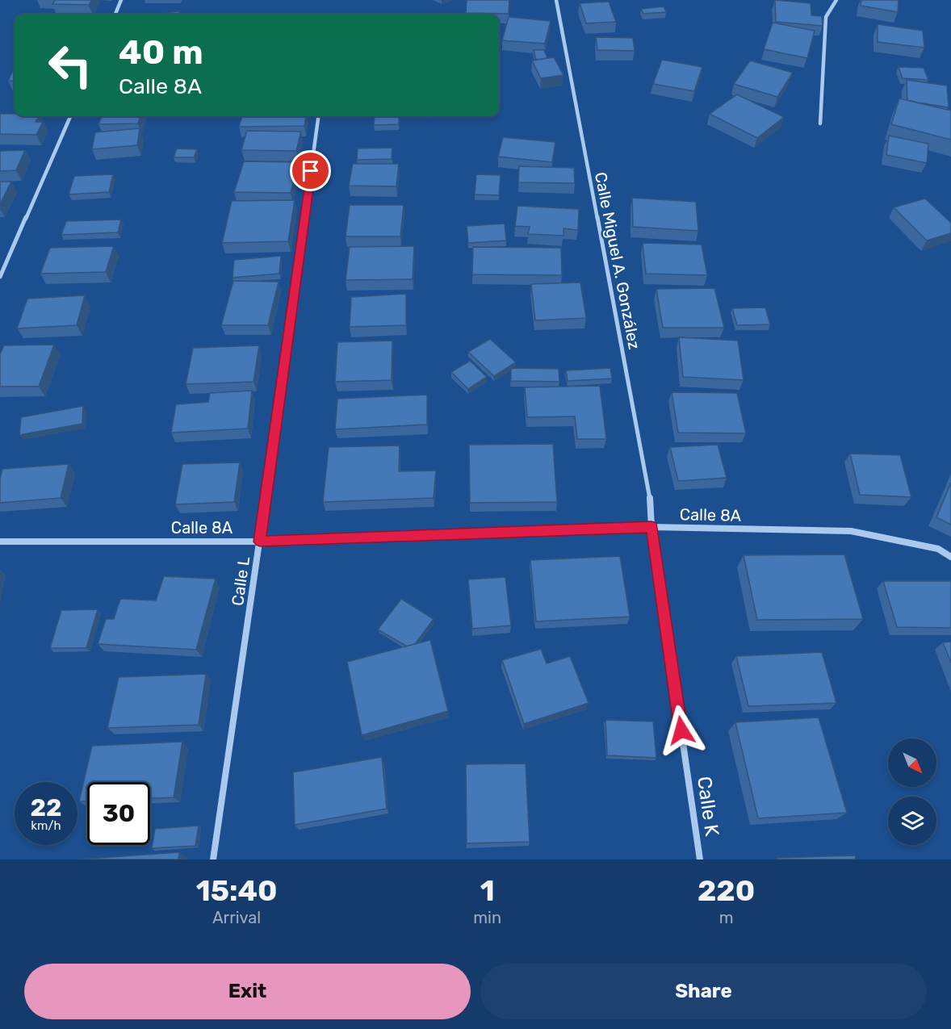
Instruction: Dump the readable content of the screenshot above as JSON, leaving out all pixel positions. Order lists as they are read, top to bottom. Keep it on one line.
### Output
{"streets":{"street":["Calle Miguel A. González","Calle 8A","Calle L","Calle K"]},"crossings":[["Calle Miguel A. González","Calle 8A"],["Calle Miguel A. González","Calle K"],["Calle 8A","Calle L"],["Calle 8A","Calle K"]],"north":"bottom right","page":{"turn":["40 m","Calle 8A"],"speed":"22 km/h","limit":"30","eta":["15:40","Arrival","1","min","220","m"],"buttons":["Exit","Share"]}}
